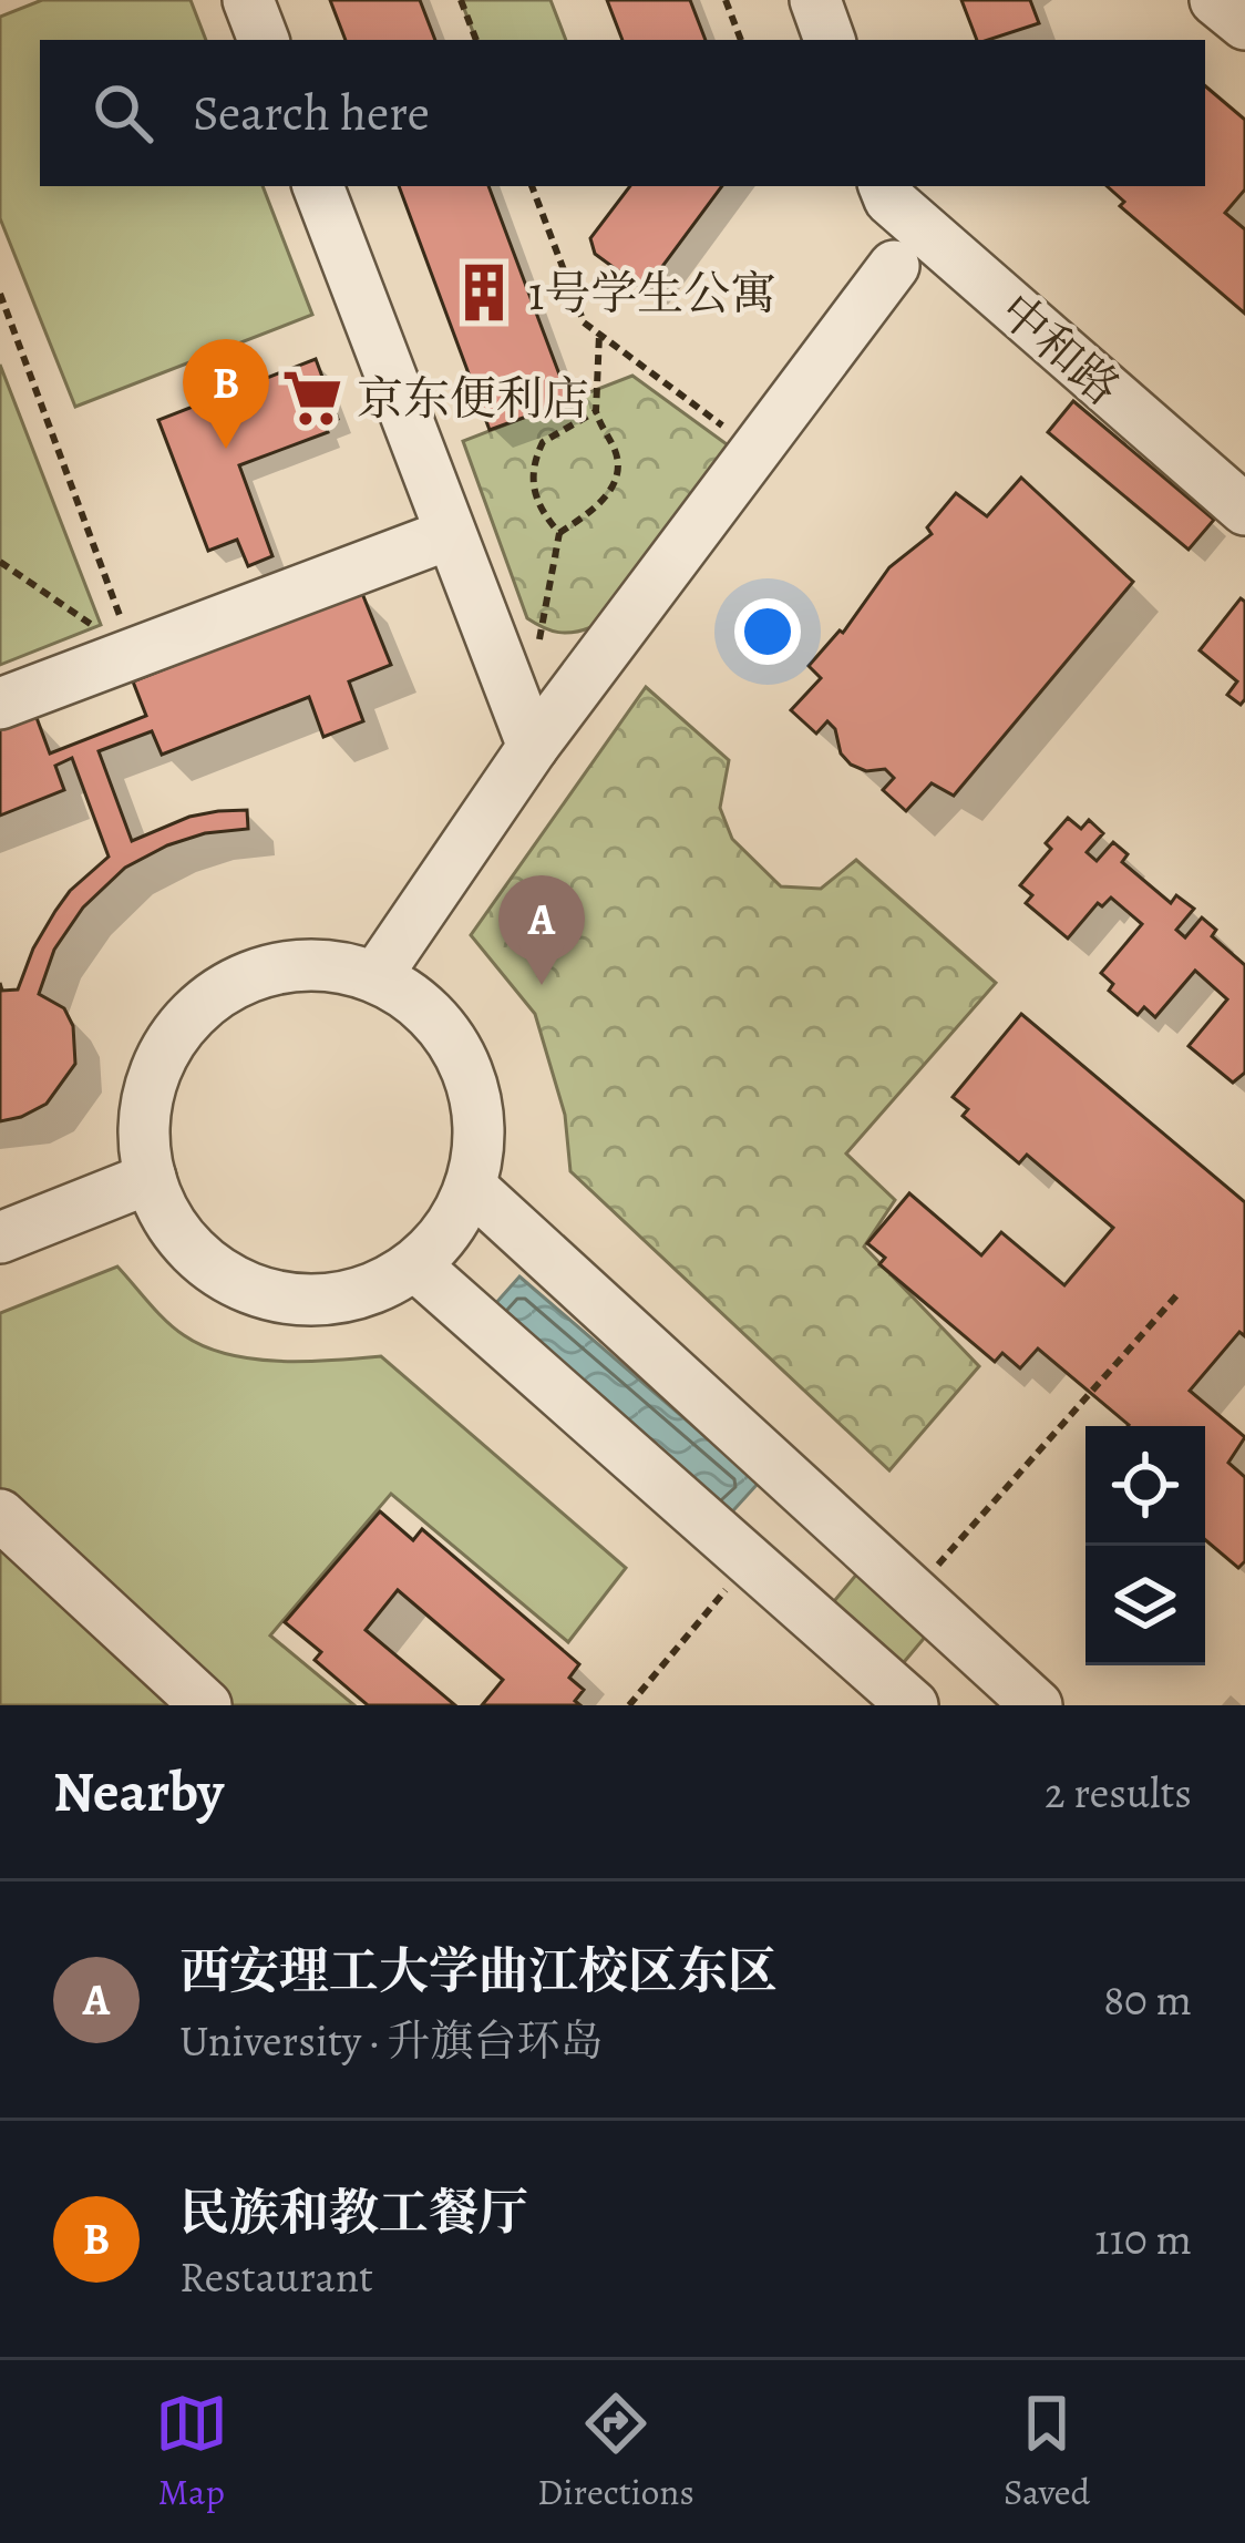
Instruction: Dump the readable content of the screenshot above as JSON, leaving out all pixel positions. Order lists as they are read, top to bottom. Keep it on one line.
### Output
{"streets":{"street":["中和路"]},"places":{"building":["1号学生公寓"],"supermarket":["京东便利店"]},"page":{"search":"Search here","pins":["B","A"],"heading":["Nearby","2 results"],"list":[{"mark":"A","name":"西安理工大学曲江校区东区","note":"University · 升旗台环岛","value":"80 m"},{"mark":"B","name":"民族和教工餐厅","note":"Restaurant","value":"110 m"}],"nav":["Map","Directions","Saved"]}}
